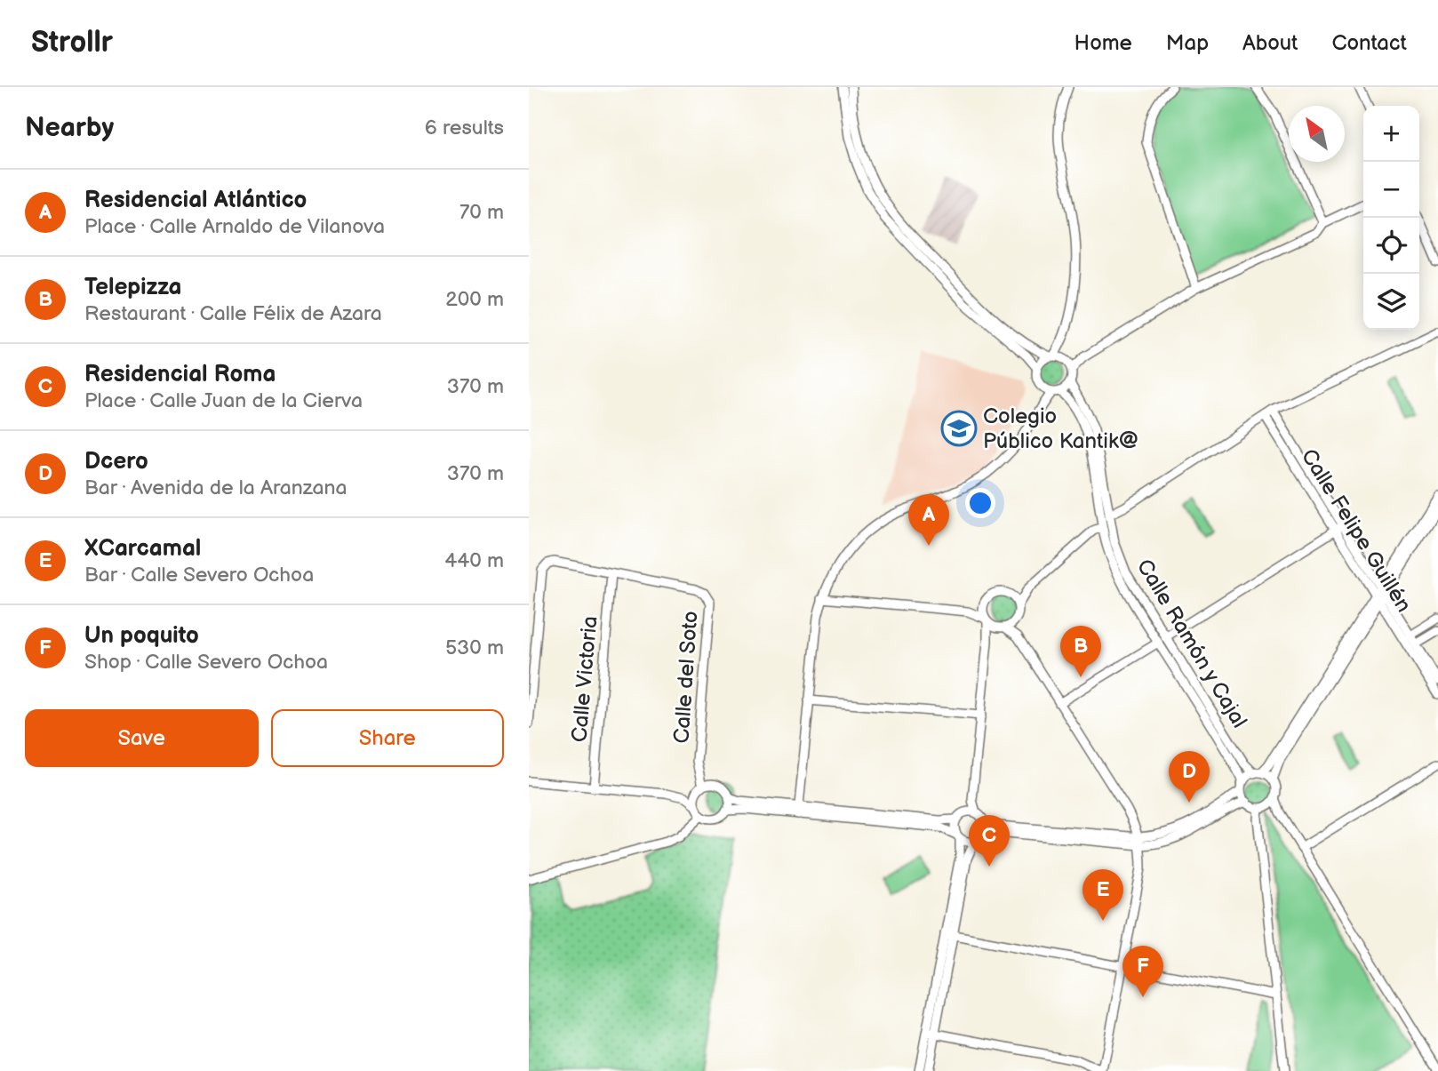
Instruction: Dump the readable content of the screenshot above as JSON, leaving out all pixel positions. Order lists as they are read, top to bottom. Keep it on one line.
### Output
{"streets":{"street":["Calle Felipe Guillén","Calle Ramón y Cajal","Calle del Soto","Calle Victoria"]},"crossings":[["Calle del Soto","Calle Victoria"]],"places":{"school or university":["Colegio Público Kantik@"]},"north":"top left","page":{"header":"Strollr","nav":["Home","Map","About","Contact"],"heading":["Nearby","6 results"],"map_buttons":["+","−"],"list":[{"mark":"A","name":"Residencial Atlántico","note":"Place · Calle Arnaldo de Vilanova","value":"70 m"},{"mark":"B","name":"Telepizza","note":"Restaurant · Calle Félix de Azara","value":"200 m"},{"mark":"C","name":"Residencial Roma","note":"Place · Calle Juan de la Cierva","value":"370 m"},{"mark":"D","name":"Dcero","note":"Bar · Avenida de la Aranzana","value":"370 m"},{"mark":"E","name":"XCarcamal","note":"Bar · Calle Severo Ochoa","value":"440 m"},{"mark":"F","name":"Un poquito","note":"Shop · Calle Severo Ochoa","value":"530 m"}],"pins":["A","B","D","C","E","F"],"buttons":["Save","Share"]}}
